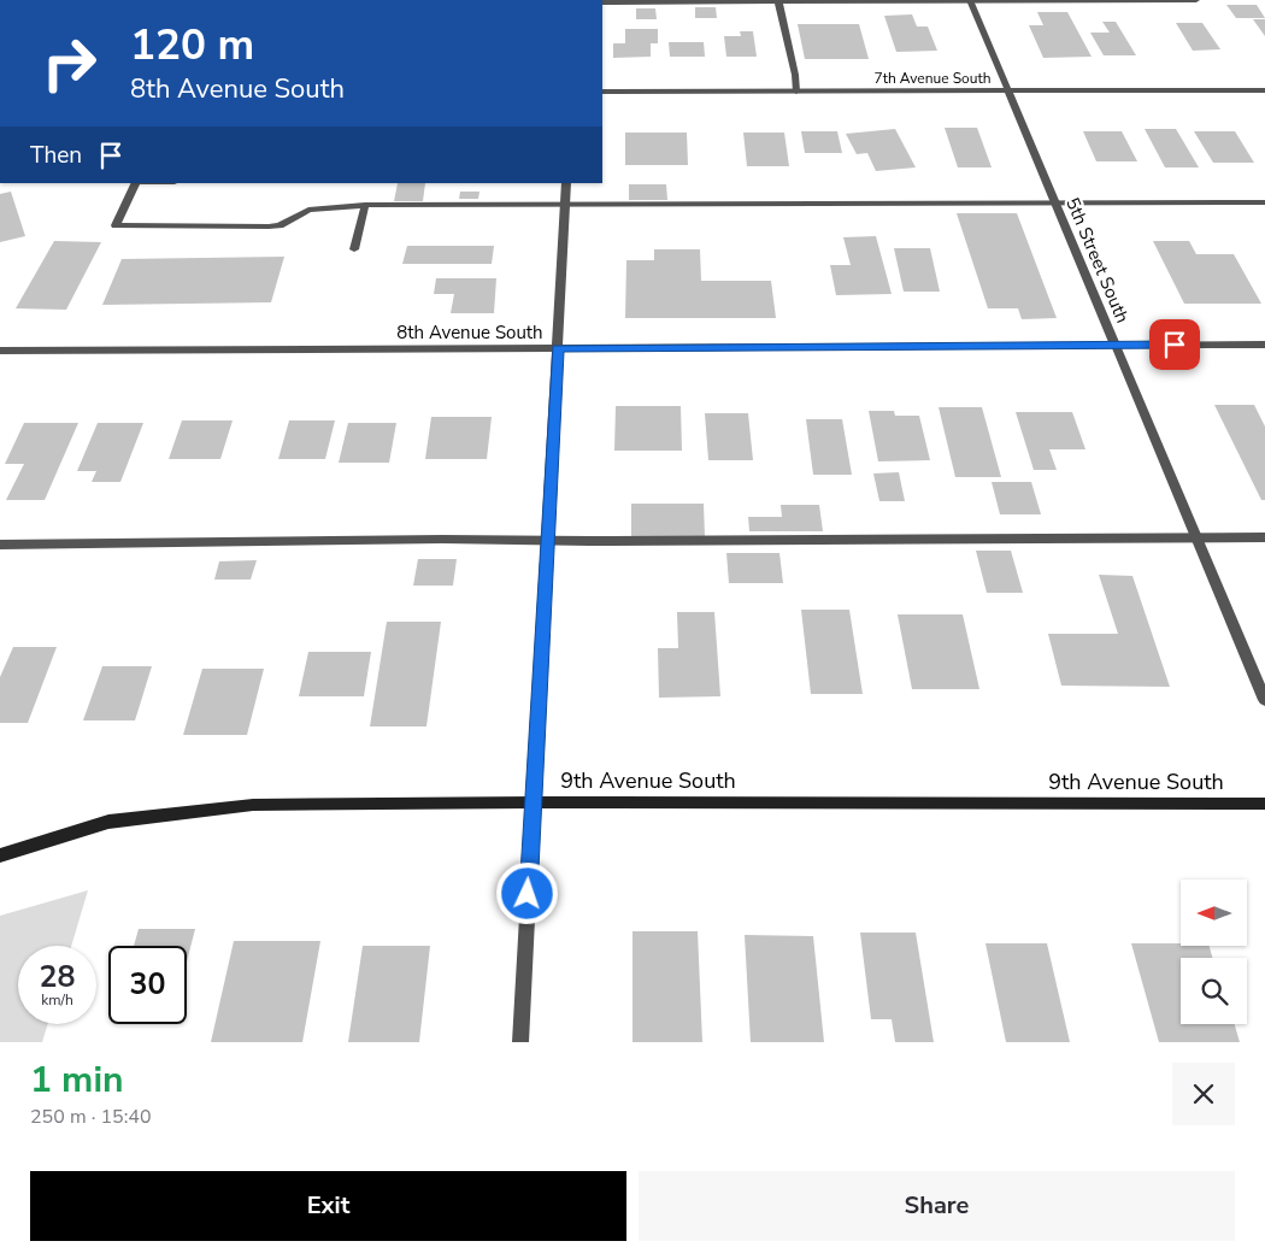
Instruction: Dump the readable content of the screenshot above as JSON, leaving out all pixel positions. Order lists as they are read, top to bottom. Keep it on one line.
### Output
{"streets":{"main road":["9th Avenue South"],"street":["7th Avenue South","5th Street South","8th Avenue South"]},"crossings":[["7th Avenue South","5th Street South"],["5th Street South","8th Avenue South"]],"north":"left","page":{"turn":["120 m","8th Avenue South"],"then":"Then","speed":"28 km/h","limit":"30","heading":["1 min","250 m · 15:40"],"buttons":["Exit","Share"]}}
